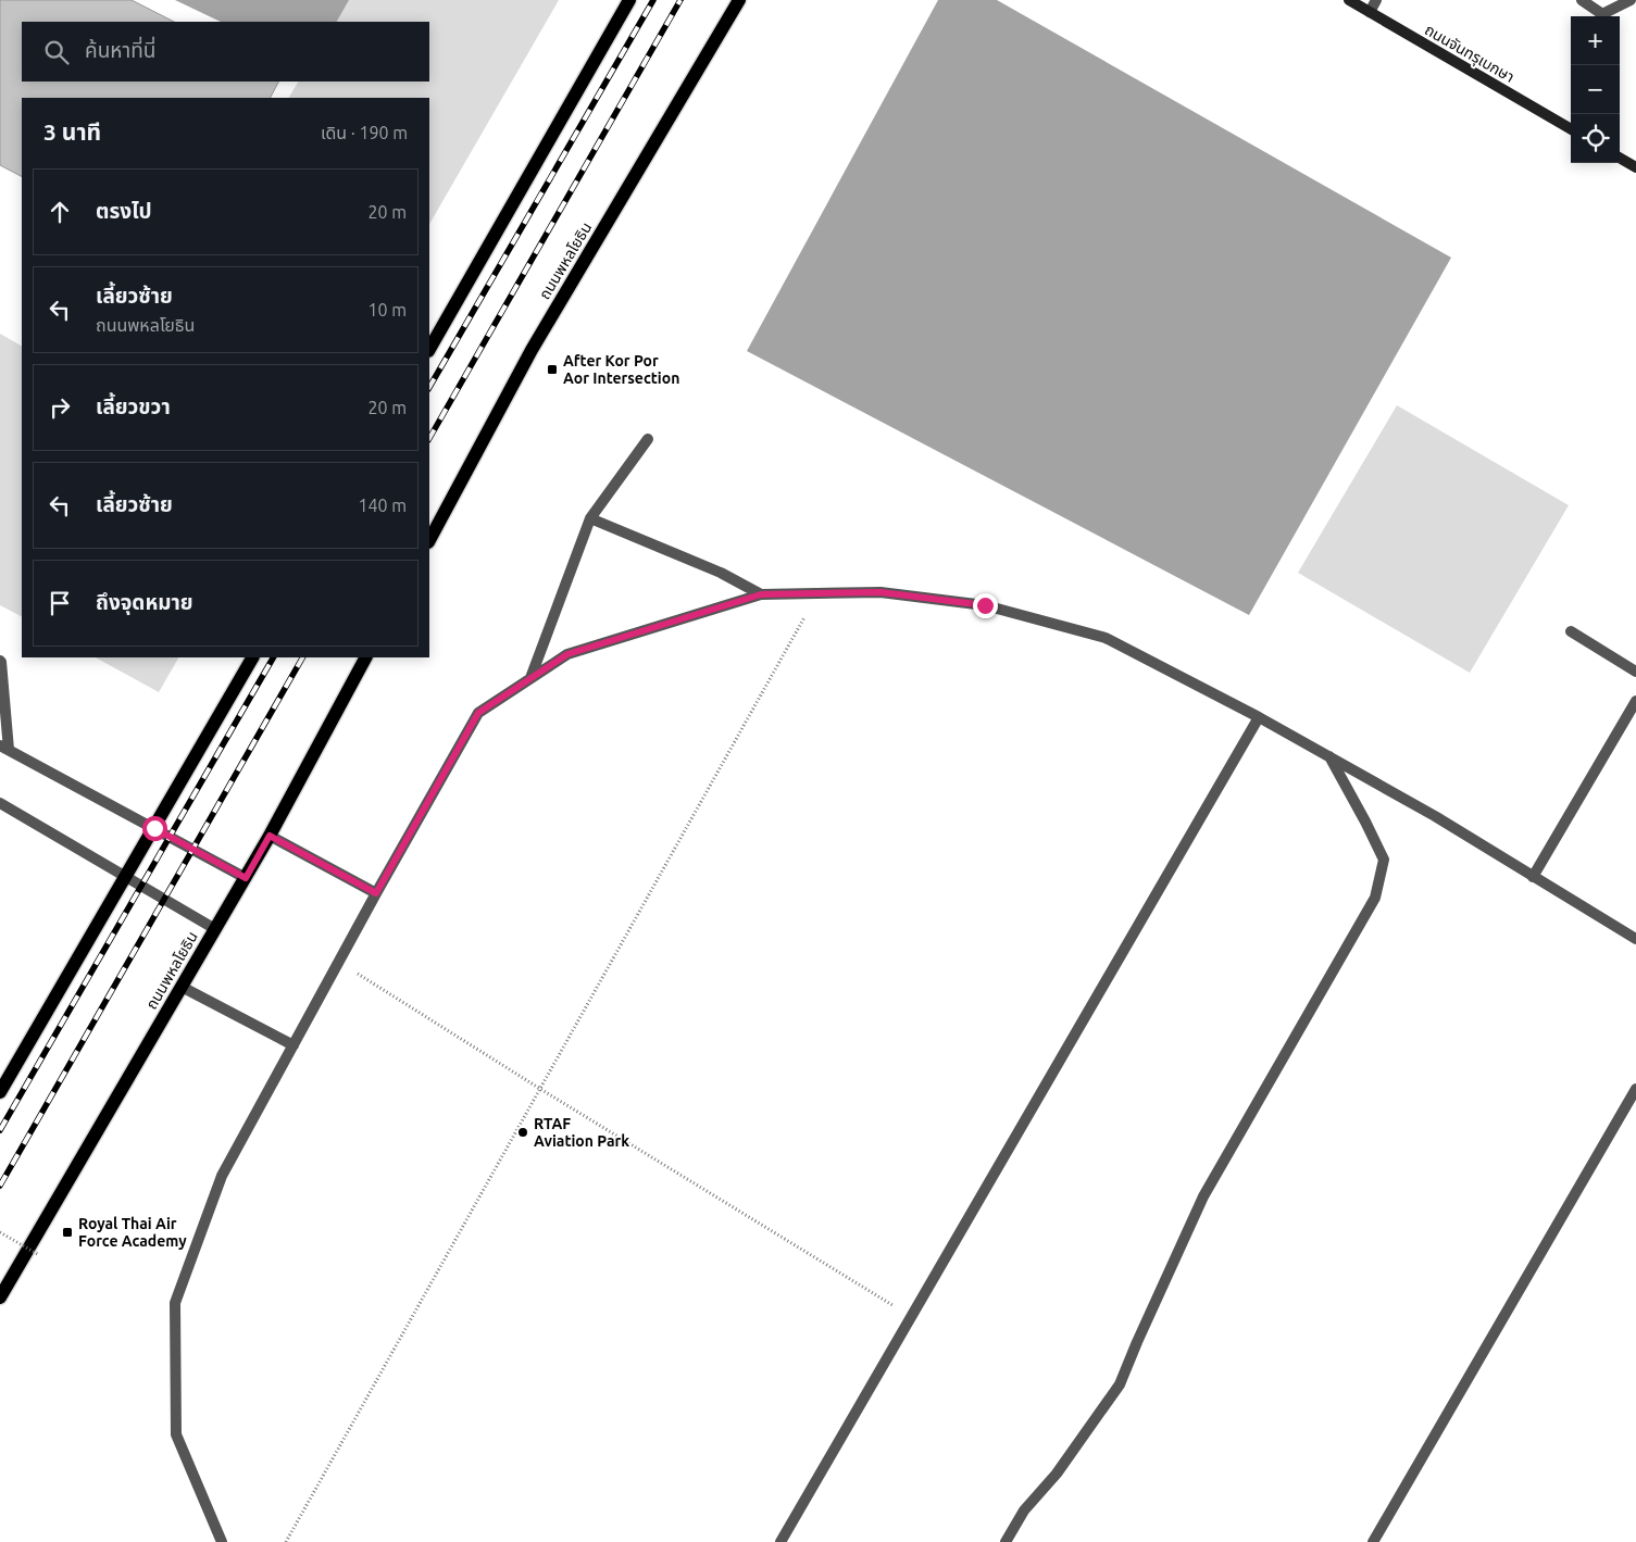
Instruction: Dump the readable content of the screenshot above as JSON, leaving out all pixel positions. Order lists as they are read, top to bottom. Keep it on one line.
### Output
{"streets":{"main road":["ถนนจันทรุเบกษา","ถนนพหลโยธิน"]},"places":{"transit":["After Kor Por Aor Intersection","Royal Thai Air Force Academy"],"other":["RTAF Aviation Park"]},"page":{"map_buttons":["+","−"],"search":"ค้นหาที่นี่","heading":["3 นาที","เดิน · 190 m"],"list":[["ตรงไป","20 m"],["เลี้ยวซ้าย","ถนนพหลโยธิน","10 m"],["เลี้ยวขวา","20 m"],["เลี้ยวซ้าย","140 m"],"ถึงจุดหมาย"]}}
